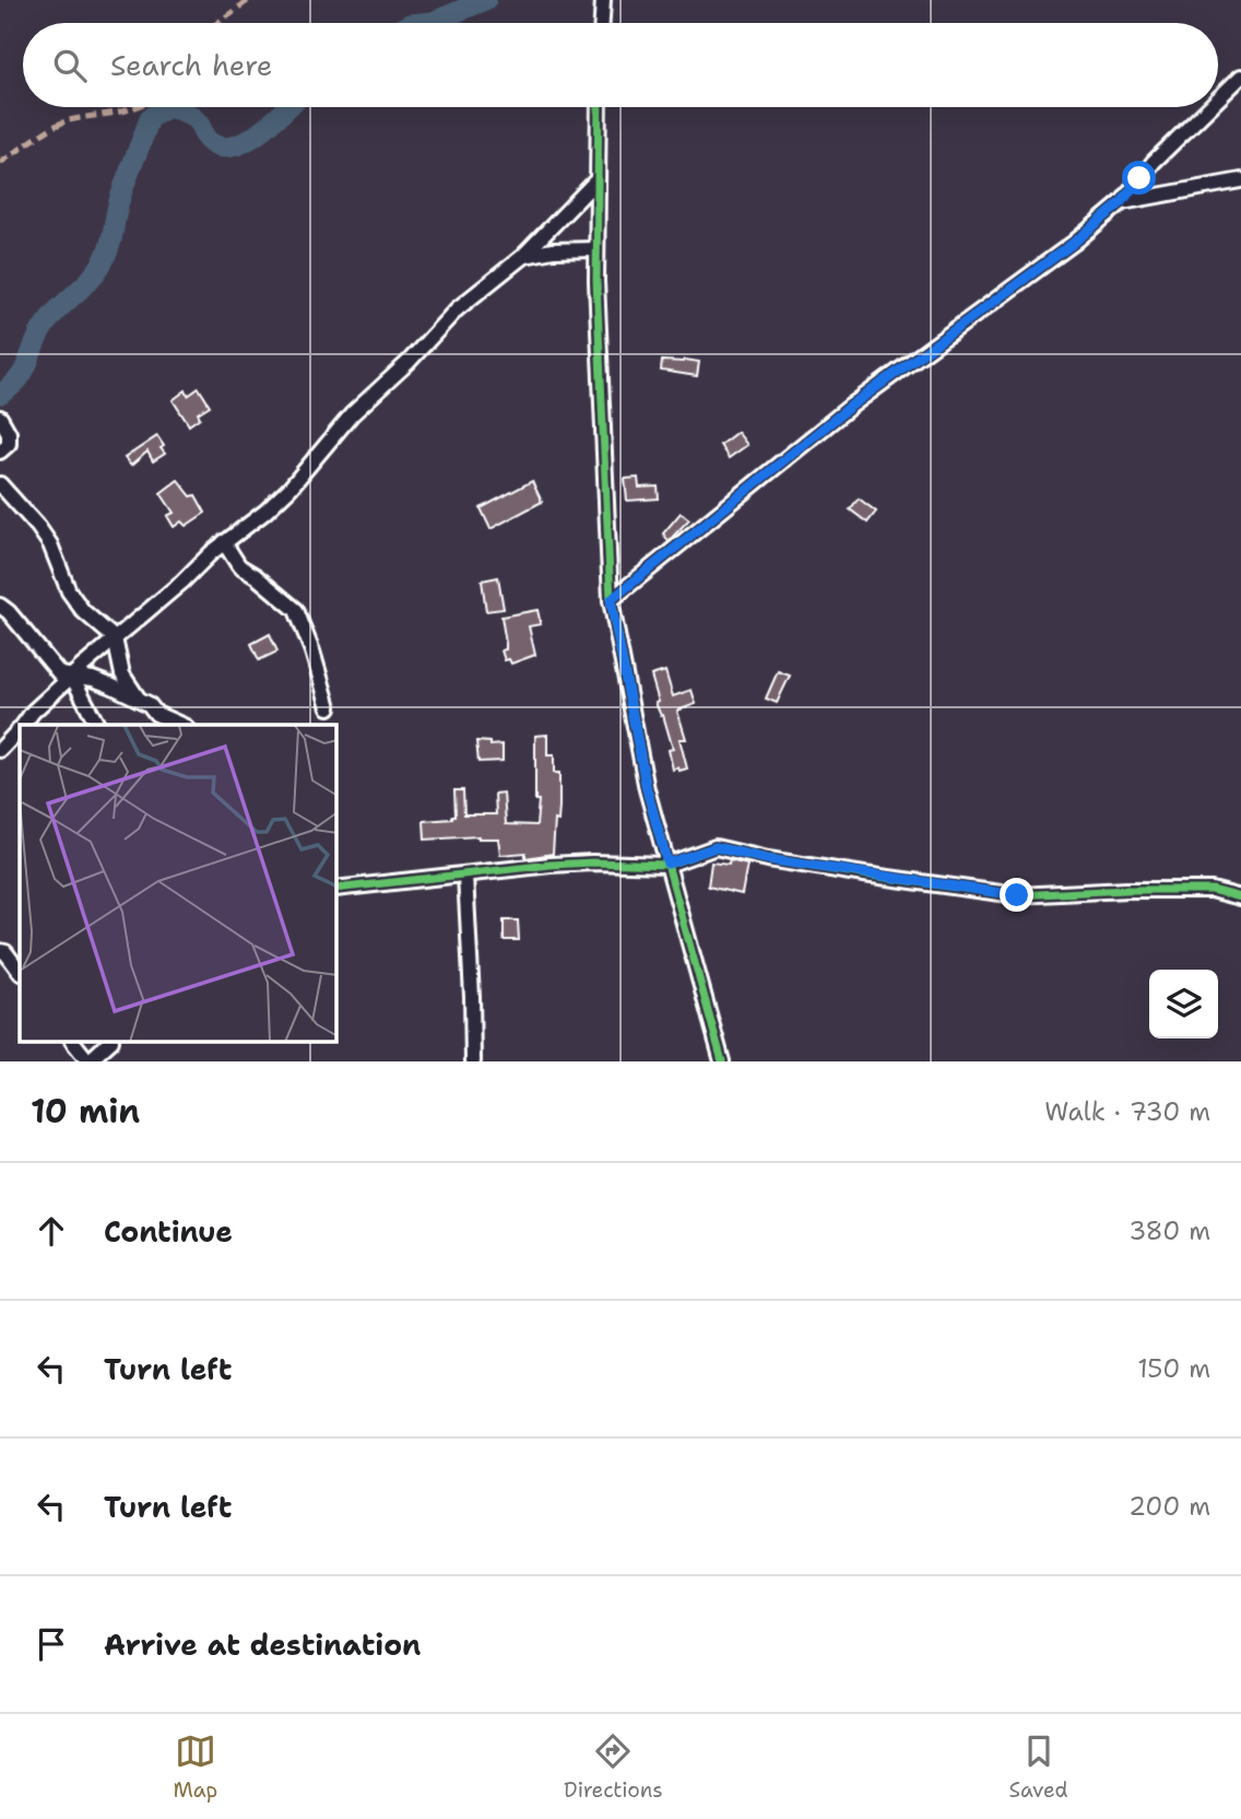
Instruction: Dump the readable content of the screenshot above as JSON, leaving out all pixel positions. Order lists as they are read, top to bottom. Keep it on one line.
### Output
{"page":{"search":"Search here","heading":["10 min","Walk · 730 m"],"list":[["Continue","380 m"],["Turn left","150 m"],["Turn left","200 m"],"Arrive at destination"],"nav":["Map","Directions","Saved"]}}
